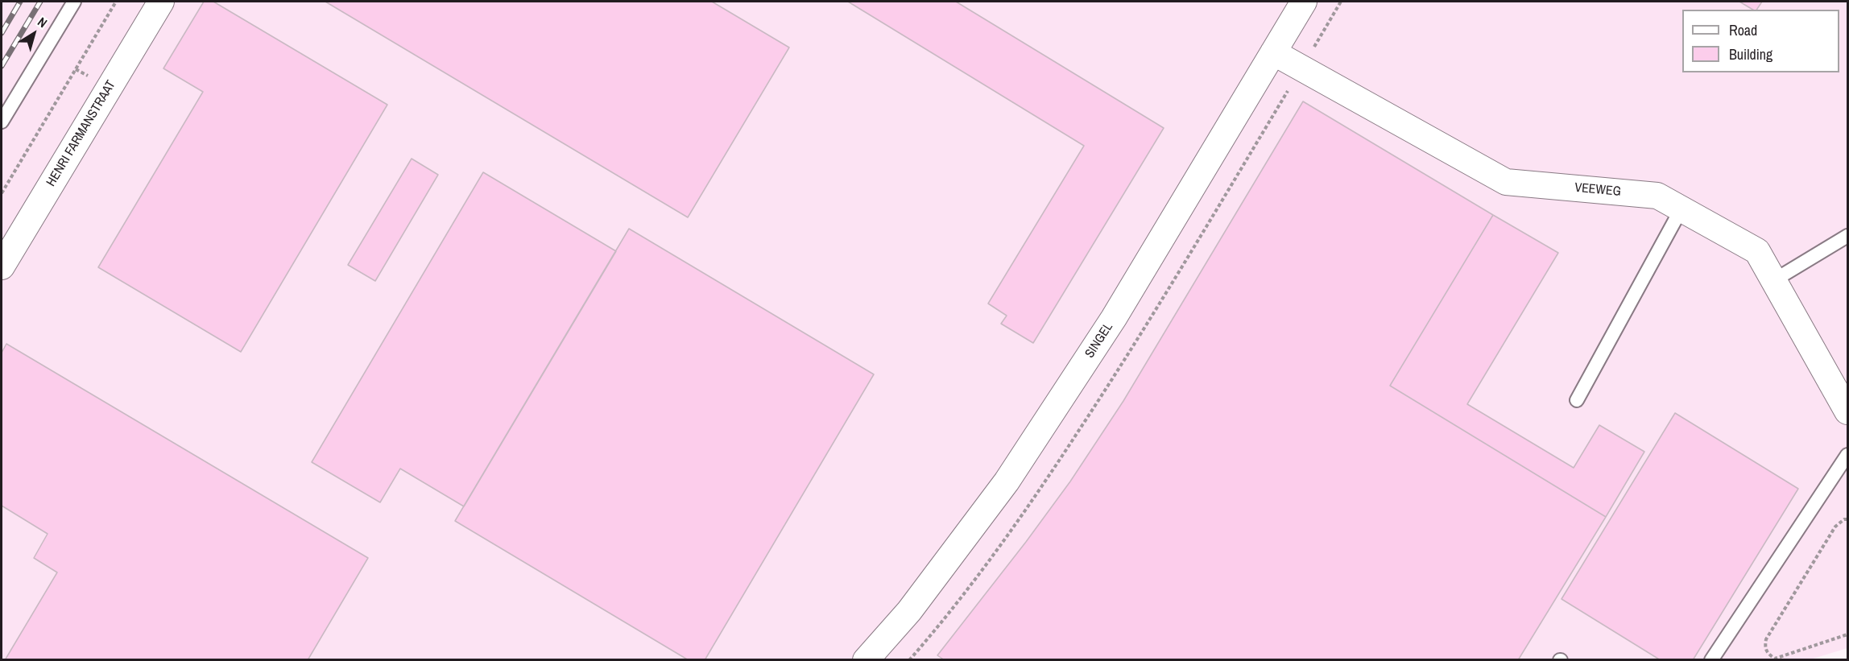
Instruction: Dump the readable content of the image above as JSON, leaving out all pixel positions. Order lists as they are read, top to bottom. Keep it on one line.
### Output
{"streets":{"street":["HENRI FARMANSTRAAT","VEEWEG","SINGEL"]},"crossings":[["VEEWEG","SINGEL"]],"legend":["Road","Building"],"north":"top right"}
